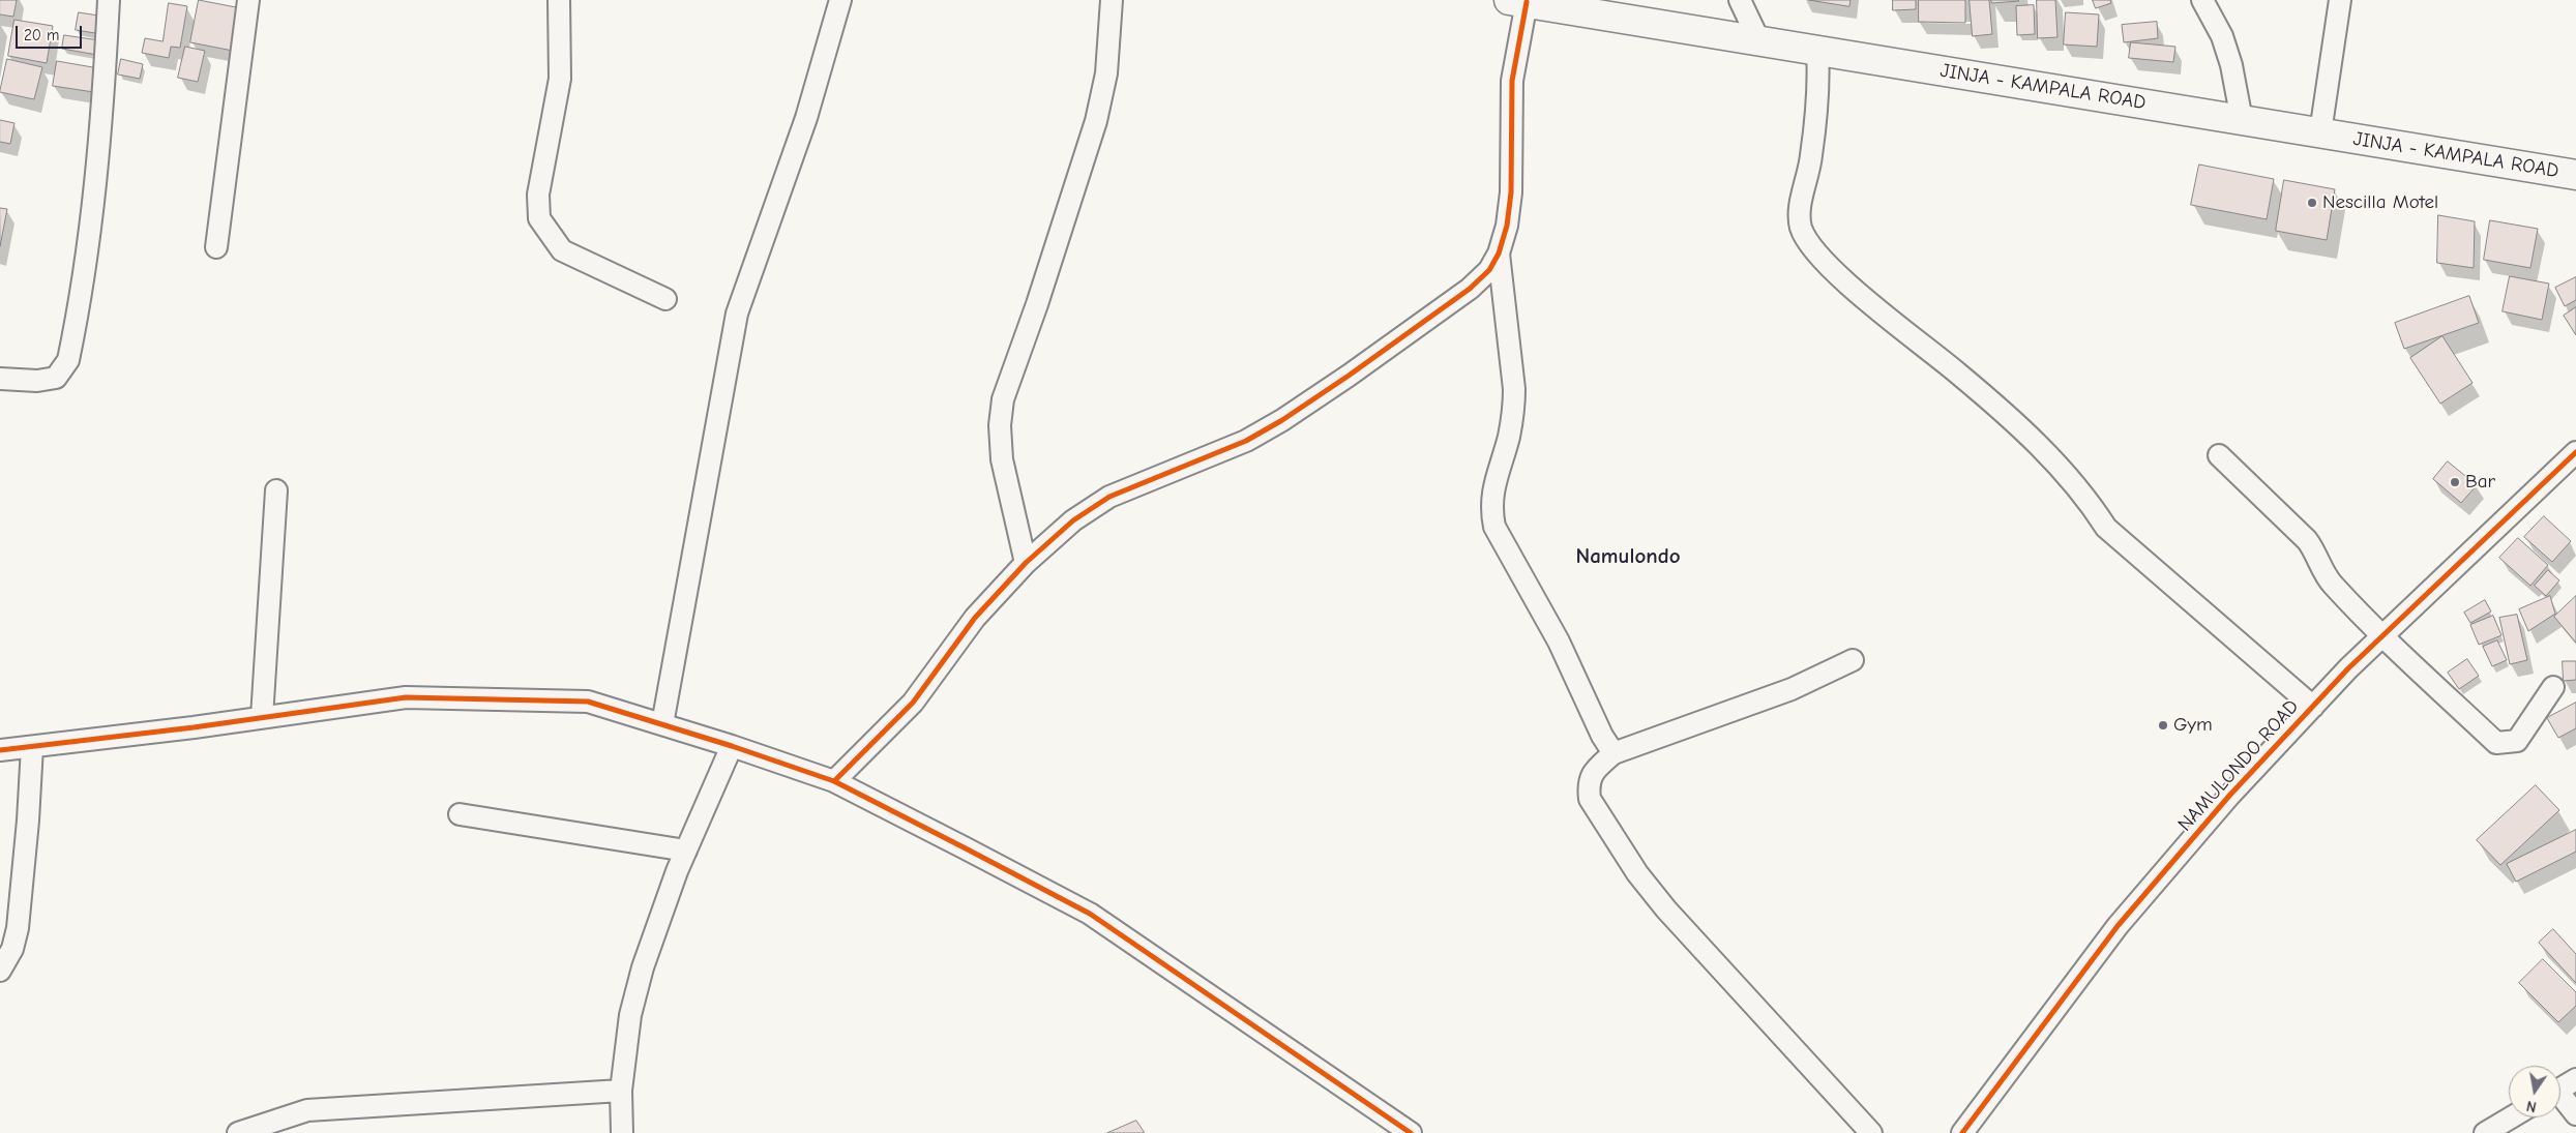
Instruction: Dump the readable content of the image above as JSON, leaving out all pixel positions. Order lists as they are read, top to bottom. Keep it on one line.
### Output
{"streets":{"highway":["JINJA - KAMPALA ROAD"],"street":["NAMULONDO ROAD"]},"districts":["Namulondo"],"places":["Nescilla Motel","Bar","Gym"],"scale_bar":"20 m","north":"bottom"}
